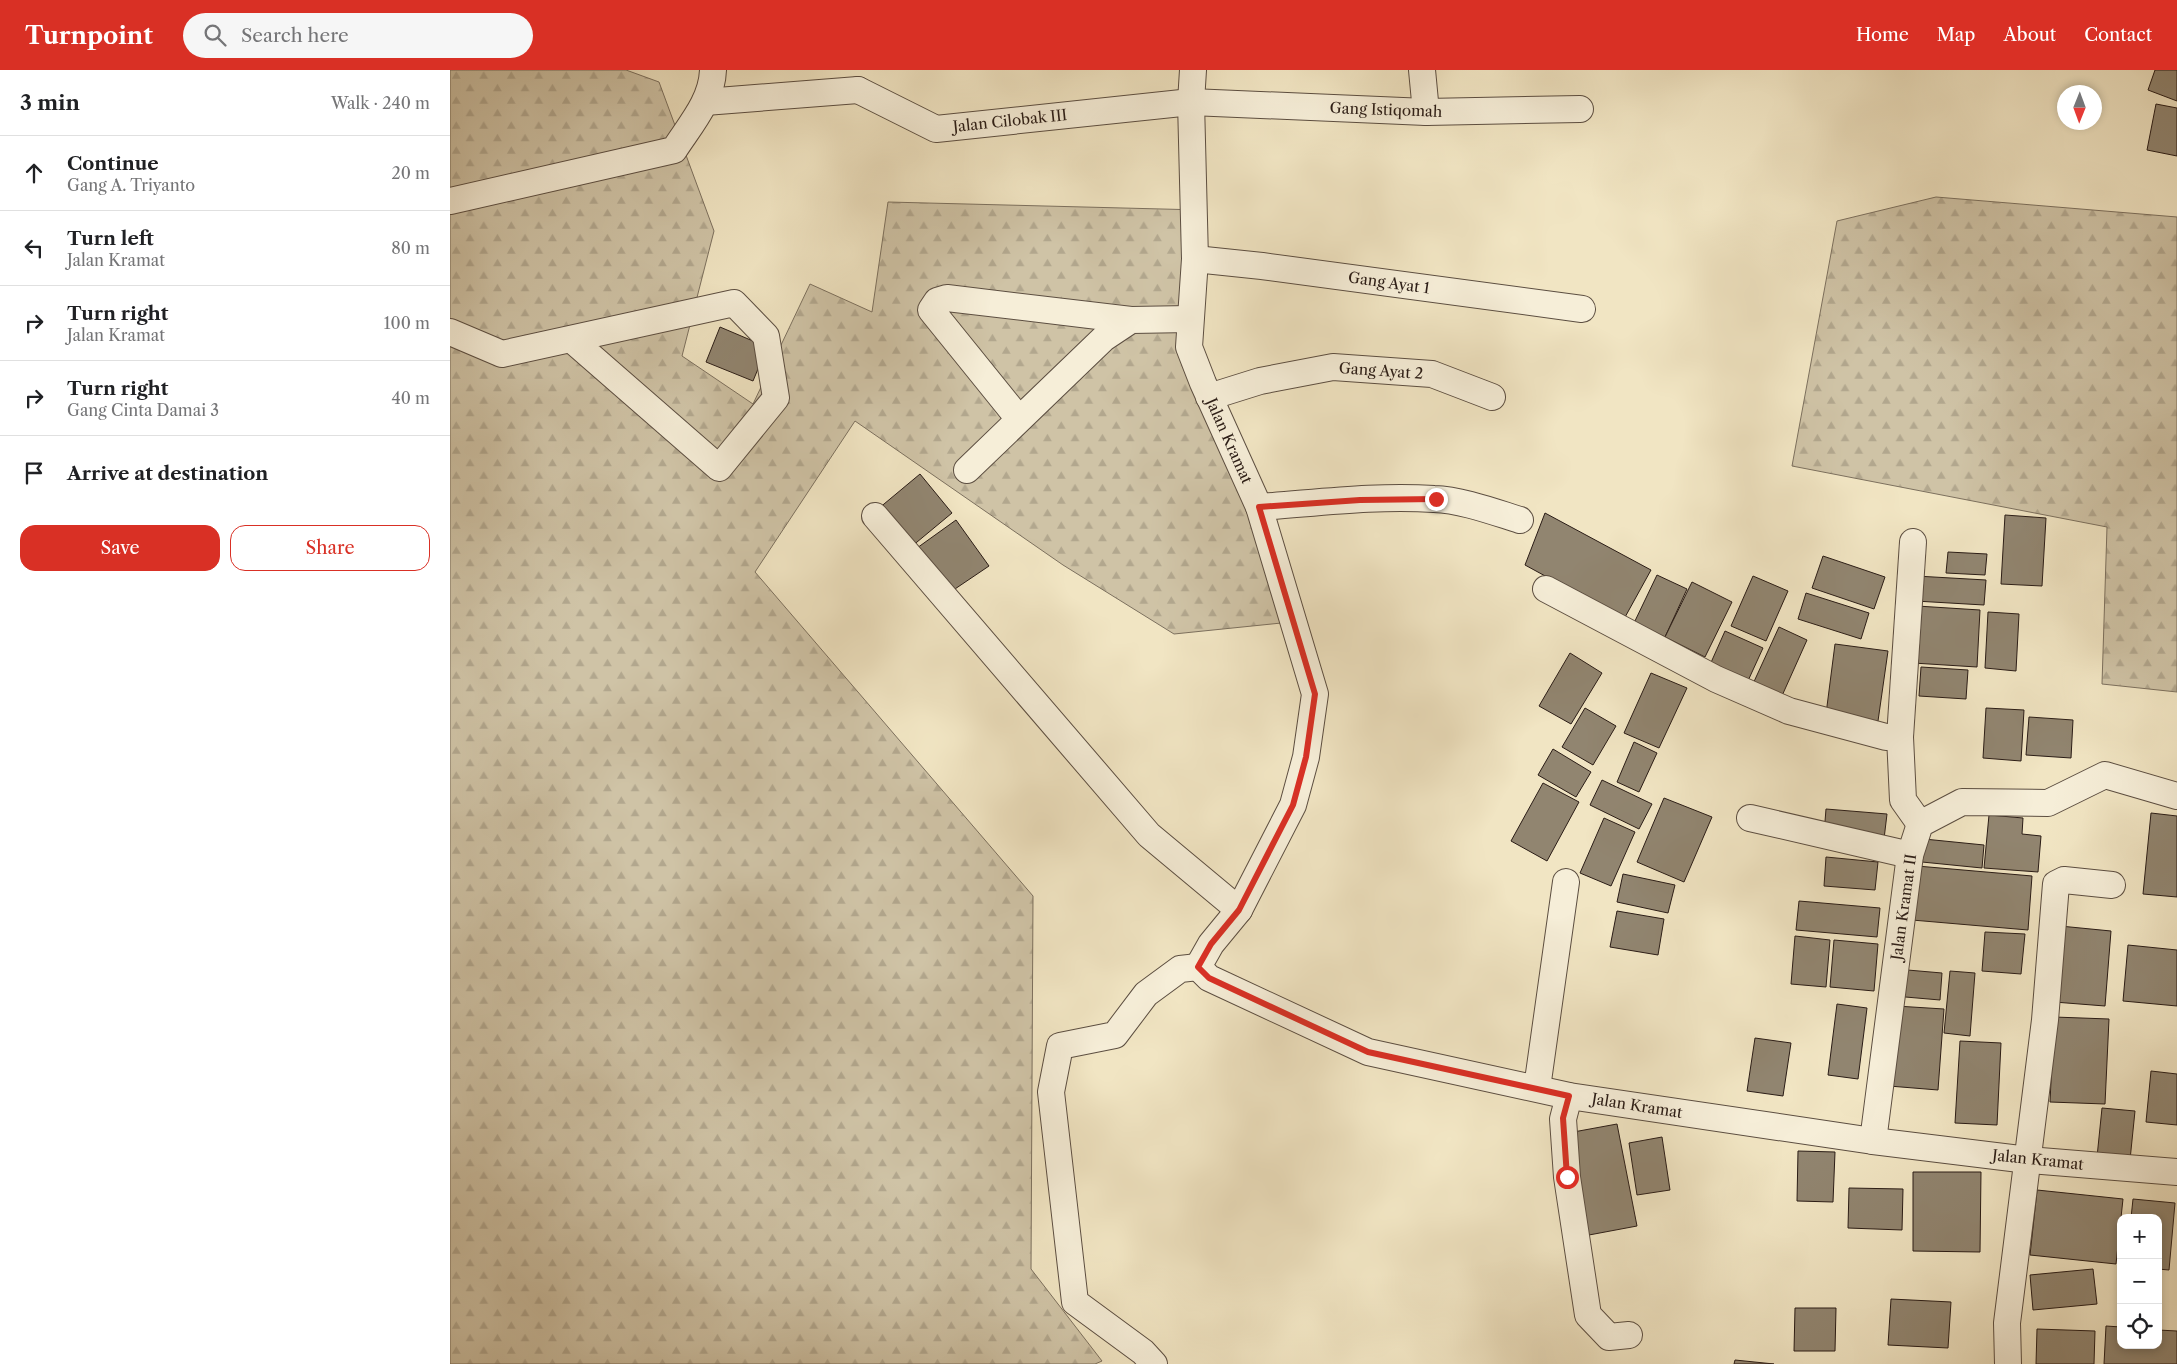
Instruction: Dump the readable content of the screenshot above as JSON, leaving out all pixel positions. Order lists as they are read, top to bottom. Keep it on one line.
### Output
{"streets":{"street":["Gang Istiqomah","Jalan Cilobak III","Gang Ayat 1","Gang Ayat 2","Jalan Kramat","Jalan Kramat II"]},"crossings":[["Gang Istiqomah","Jalan Cilobak III"],["Gang Istiqomah","Jalan Kramat"],["Jalan Cilobak III","Jalan Kramat"],["Gang Ayat 1","Jalan Kramat"],["Gang Ayat 2","Jalan Kramat"],["Jalan Kramat","Jalan Kramat II"]],"north":"bottom","page":{"header":"Turnpoint","search":"Search here","nav":["Home","Map","About","Contact"],"heading":["3 min","Walk · 240 m"],"list":[["Continue","Gang A. Triyanto","20 m"],["Turn left","Jalan Kramat","80 m"],["Turn right","Jalan Kramat","100 m"],["Turn right","Gang Cinta Damai 3","40 m"],"Arrive at destination"],"buttons":["Save","Share"],"map_buttons":["+","−"]}}
